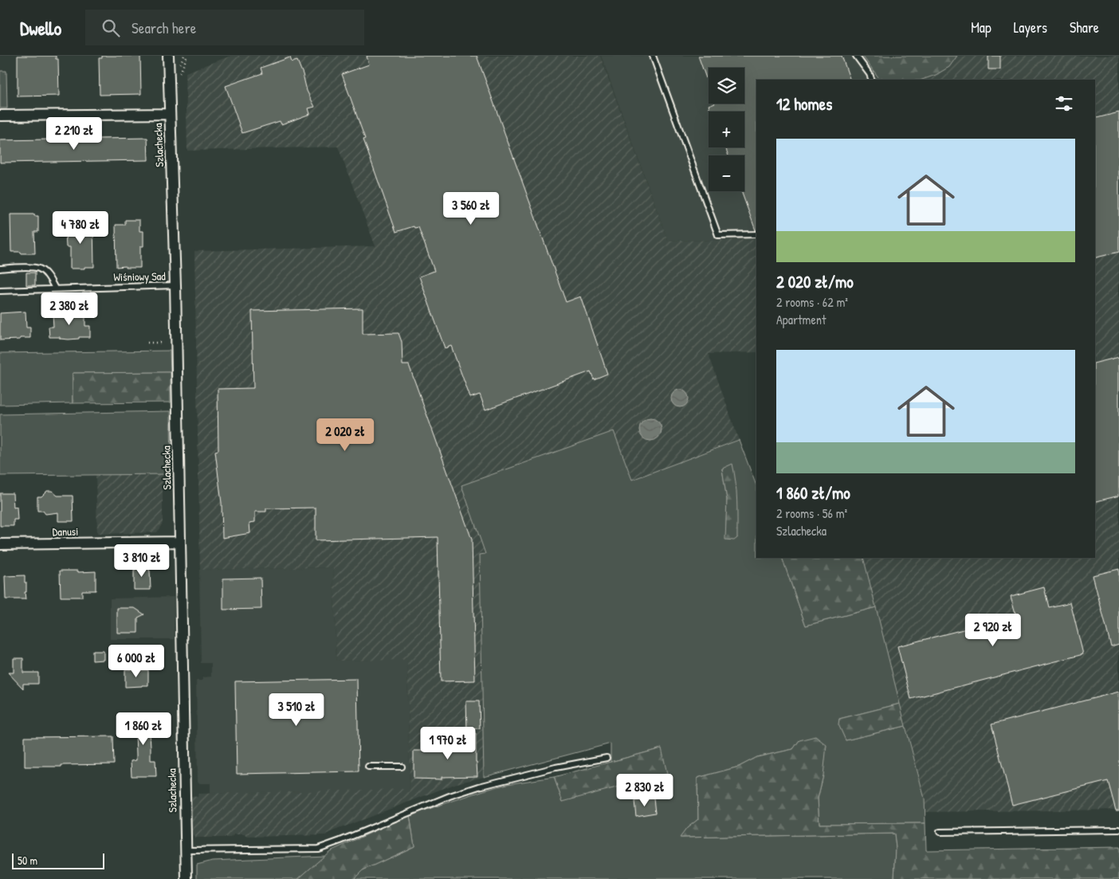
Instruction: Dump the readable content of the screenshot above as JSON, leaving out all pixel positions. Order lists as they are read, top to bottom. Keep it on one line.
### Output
{"streets":{"street":["Szlachecka","Danusi"],"lane":["Wiśniowy Sad"]},"crossings":[["Szlachecka","Wiśniowy Sad"],["Szlachecka","Danusi"]],"scale_bar":"50 m","page":{"header":"Dwello","search":"Search here","nav":["Map","Layers","Share"],"map_buttons":["+","−"],"heading":"12 homes","price":["2 210 zł","3 560 zł","4 780 zł","2 380 zł","2 020 zł","3 810 zł","2 920 zł","6 000 zł","3 510 zł","1 860 zł","1 970 zł","2 830 zł"],"list":[{"name":"2 020 zł/mo","note":"2 rooms · 62 m² · Apartment"},{"name":"1 860 zł/mo","note":"2 rooms · 56 m² · Szlachecka"}],"scale":"50 m"}}
